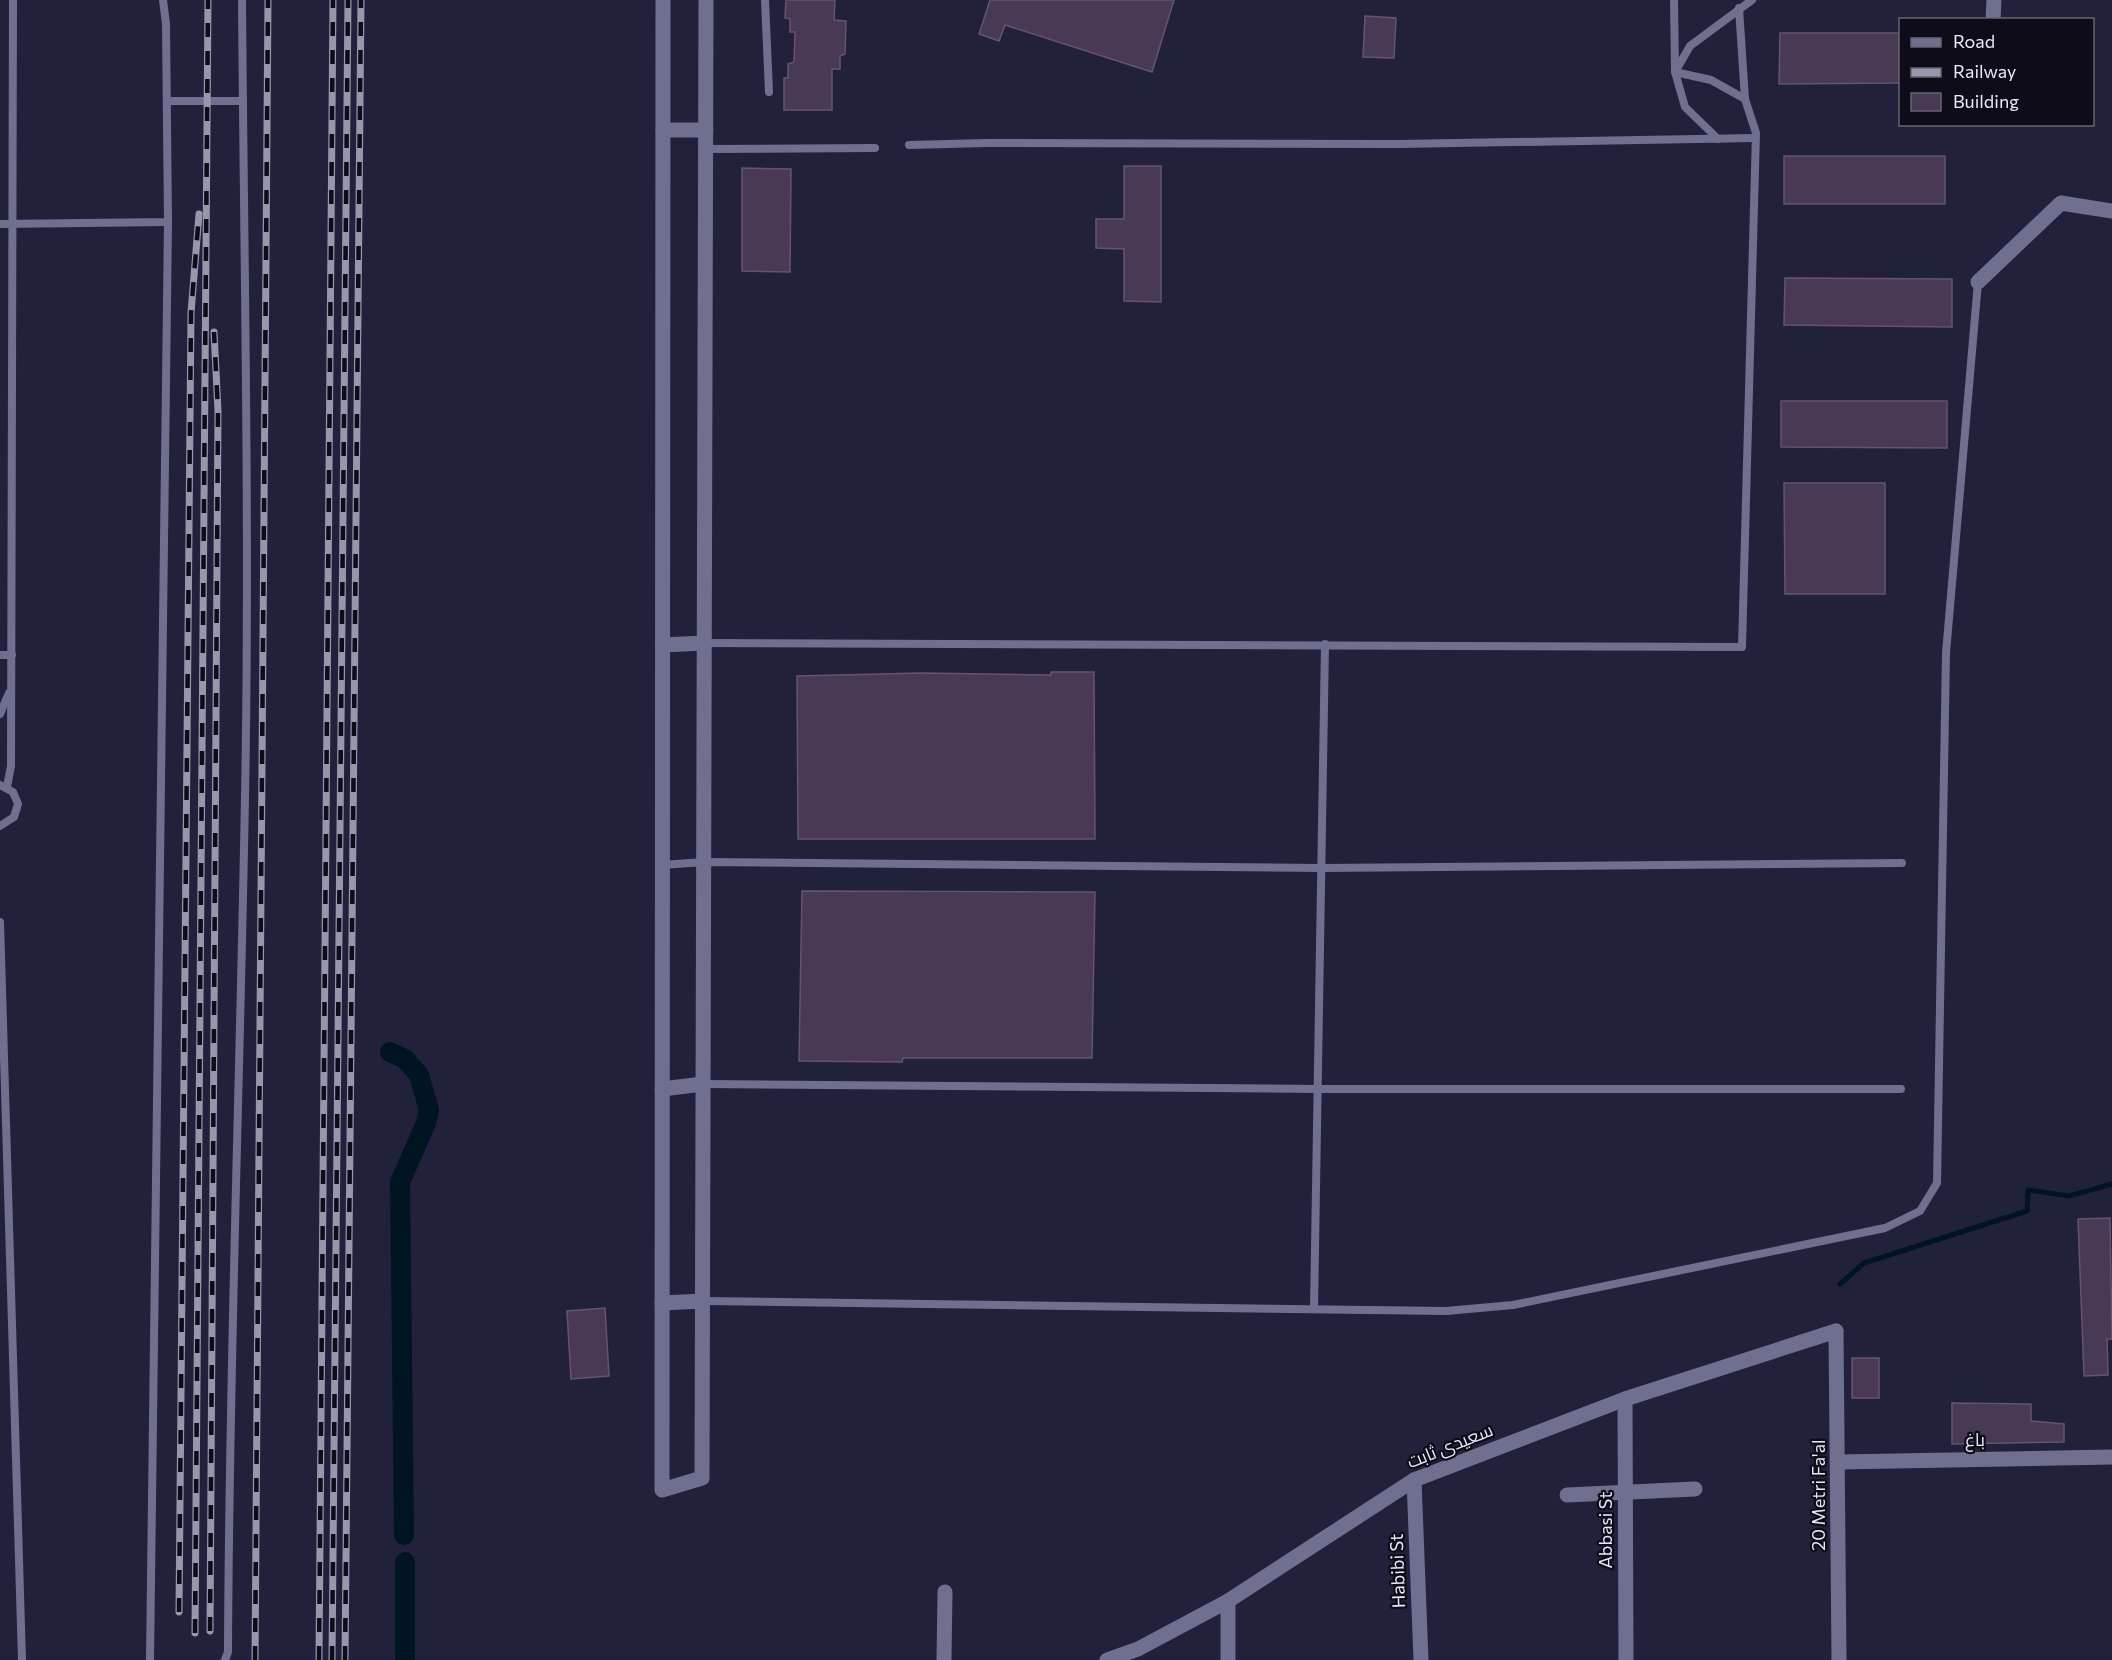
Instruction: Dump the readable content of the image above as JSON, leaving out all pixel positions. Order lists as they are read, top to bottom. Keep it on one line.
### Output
{"streets":{"street":["باغ","سعیدی ثابت","20 Metri Fa'al","Abbasi St","Habibi St"]},"crossings":[["باغ","20 Metri Fa'al"],["سعیدی ثابت","20 Metri Fa'al"],["سعیدی ثابت","Abbasi St"],["سعیدی ثابت","Habibi St"]],"legend":["Road","Railway","Building"]}
